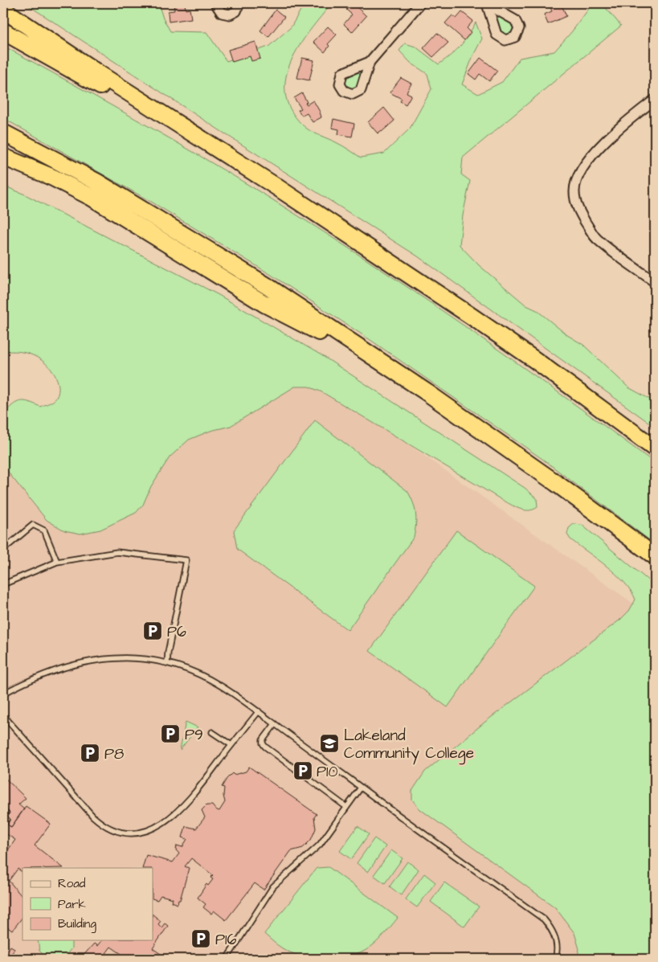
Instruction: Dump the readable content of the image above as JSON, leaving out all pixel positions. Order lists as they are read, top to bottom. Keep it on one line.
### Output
{"places":{"parking":["P6","P9","P8","P10","P16"],"school or university":["Lakeland Community College"]},"legend":["Road","Park","Building"]}
